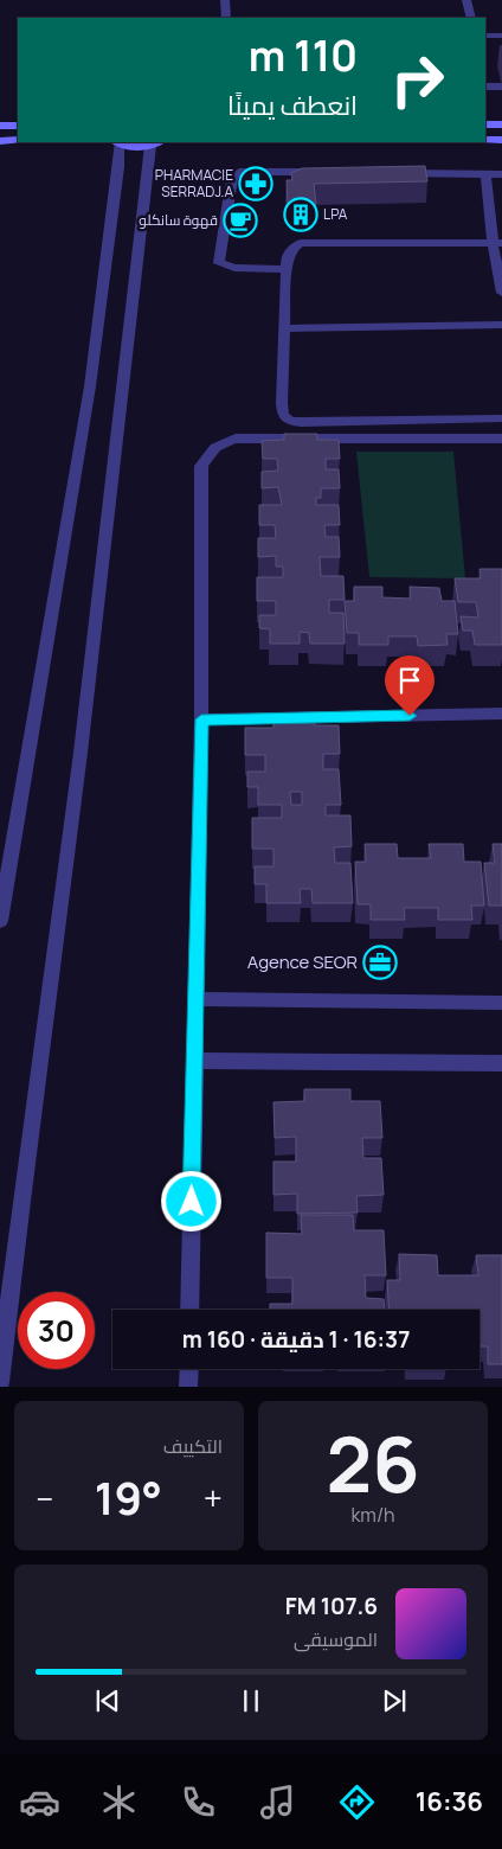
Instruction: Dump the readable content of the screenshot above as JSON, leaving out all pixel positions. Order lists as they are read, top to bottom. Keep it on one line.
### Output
{"places":{"pharmacy":["PHARMACIE SERRADJ.A"],"building":["LPA"],"cafe":["قهوة سانكلو"],"office":["Agence SEOR"]},"page":{"turn":["110 m","انعطف يمينًا"],"limit":"30","trip":"16:37 · 1 دقيقة · 160 m","tile":[["26","km/h"],"التكييف"],"heat":["−","19°","+"],"song":["107.6 FM","الموسيقى"],"tabs":"16:36"}}
